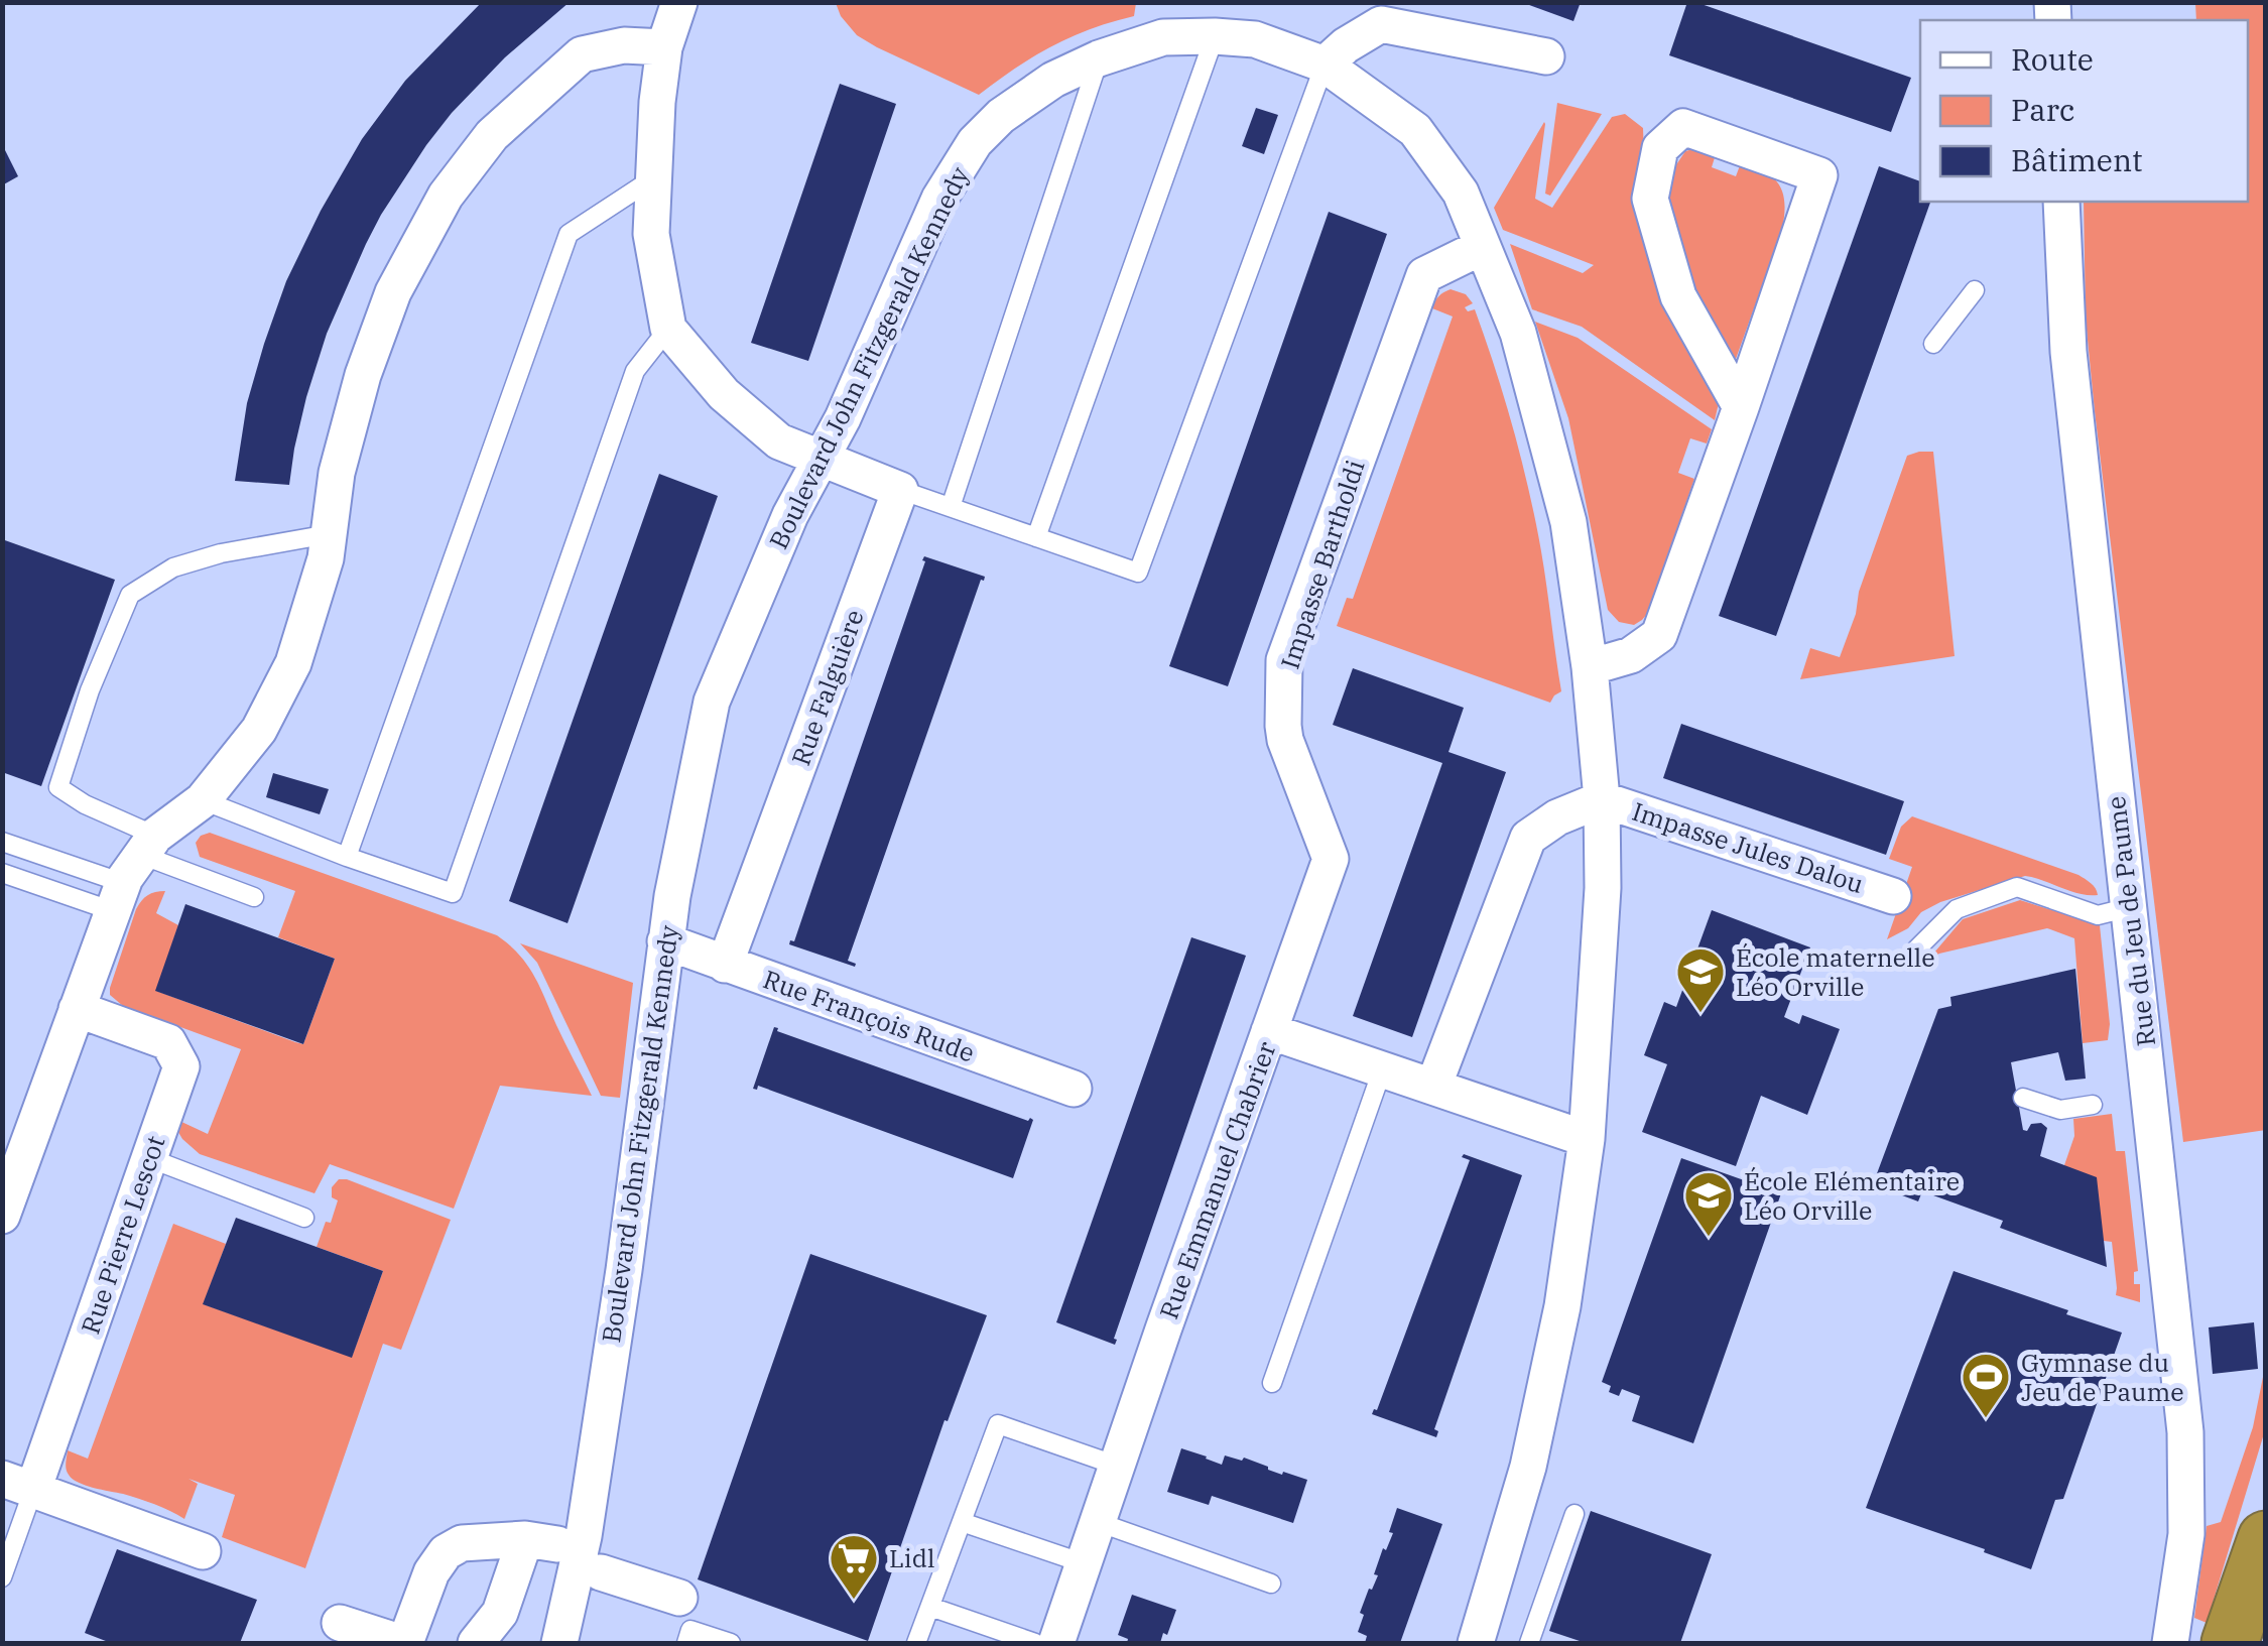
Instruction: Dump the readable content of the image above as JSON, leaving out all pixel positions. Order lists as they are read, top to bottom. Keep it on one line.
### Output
{"streets":{"street":["Boulevard John Fitzgerald Kennedy","Impasse Bartholdi","Rue Falguière","Impasse Jules Dalou","Rue du Jeu de Paume","Rue François Rude","Rue Emmanuel Chabrier","Rue Pierre Lescot"]},"crossings":[["Boulevard John Fitzgerald Kennedy","Impasse Bartholdi"],["Boulevard John Fitzgerald Kennedy","Impasse Jules Dalou"],["Boulevard John Fitzgerald Kennedy","Rue François Rude"],["Boulevard John Fitzgerald Kennedy","Rue Emmanuel Chabrier"],["Impasse Bartholdi","Rue Emmanuel Chabrier"],["Rue Falguière","Rue François Rude"]],"places":{"school or university":["École maternelle Léo Orville","École Elémentaire Léo Orville"],"sports":["Gymnase du Jeu de Paume"],"supermarket":["Lidl"]},"legend":["Route","Parc","Bâtiment"]}
